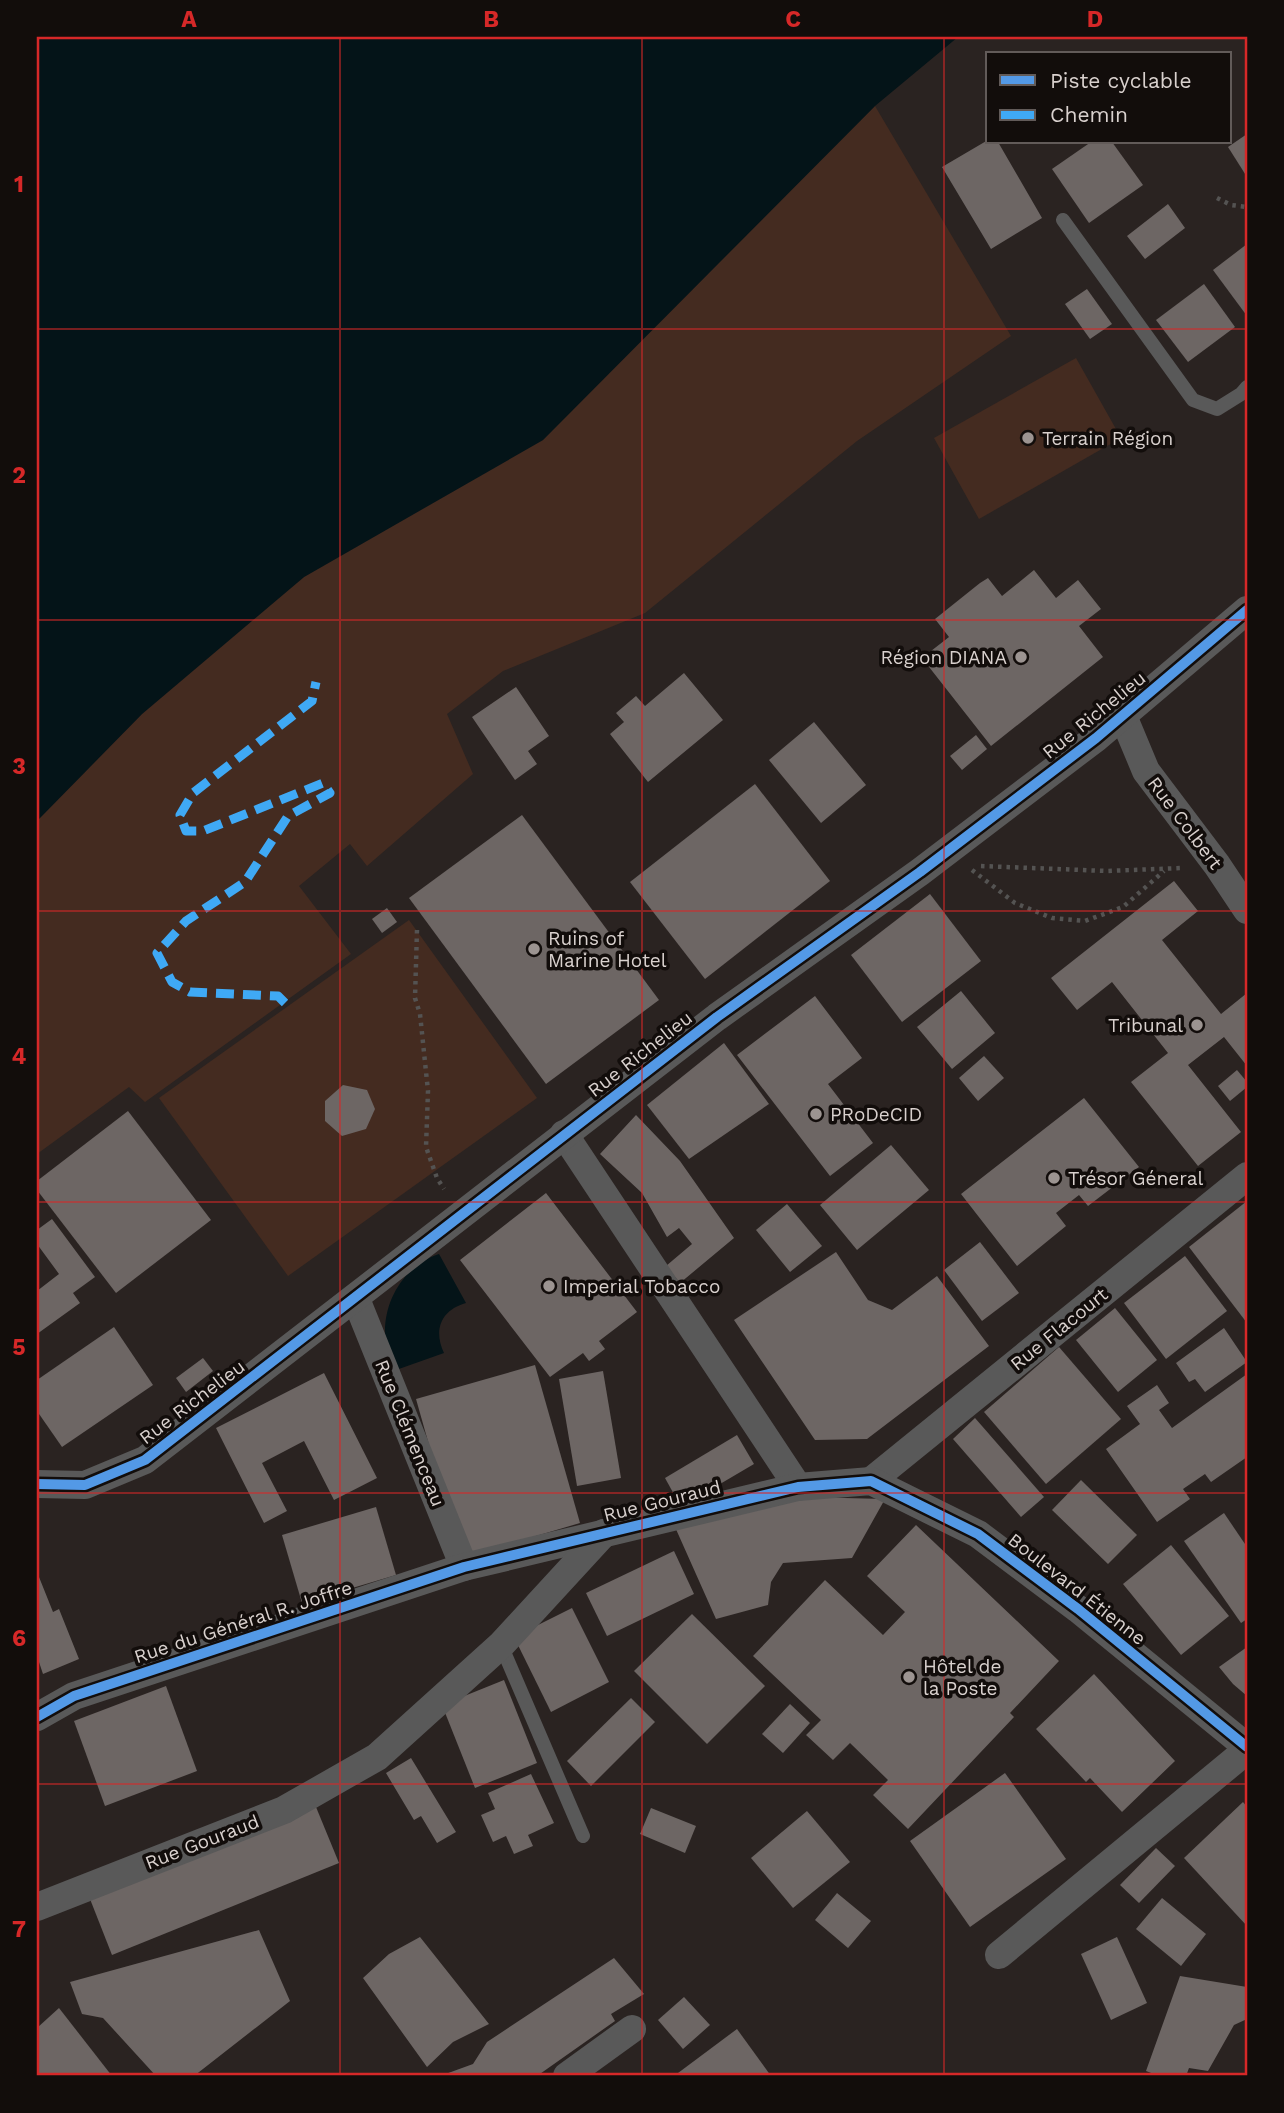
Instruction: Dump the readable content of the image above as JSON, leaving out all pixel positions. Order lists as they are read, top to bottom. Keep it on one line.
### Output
{"streets":{"street":["Rue Richelieu","Rue Colbert","Rue Flacourt","Rue Clémenceau","Rue Gouraud","Boulevard Étienne","Rue du Général R. Joffre"]},"crossings":[["Rue Richelieu","Rue Colbert"],["Rue Richelieu","Rue Clémenceau"],["Rue Flacourt","Rue Gouraud"],["Rue Flacourt","Boulevard Étienne"],["Rue Clémenceau","Rue Gouraud"],["Rue Clémenceau","Rue du Général R. Joffre"],["Rue Gouraud","Boulevard Étienne"],["Rue Gouraud","Rue du Général R. Joffre"]],"places":["Terrain Région","Région DIANA","Ruins of Marine Hotel","Tribunal","PRoDeCID","Trésor Géneral","Imperial Tobacco","Hôtel de la Poste"],"legend":["Piste cyclable","Chemin"],"grid":{"columns":["A","B","C","D"],"rows":["1","2","3","4","5","6","7"]}}
